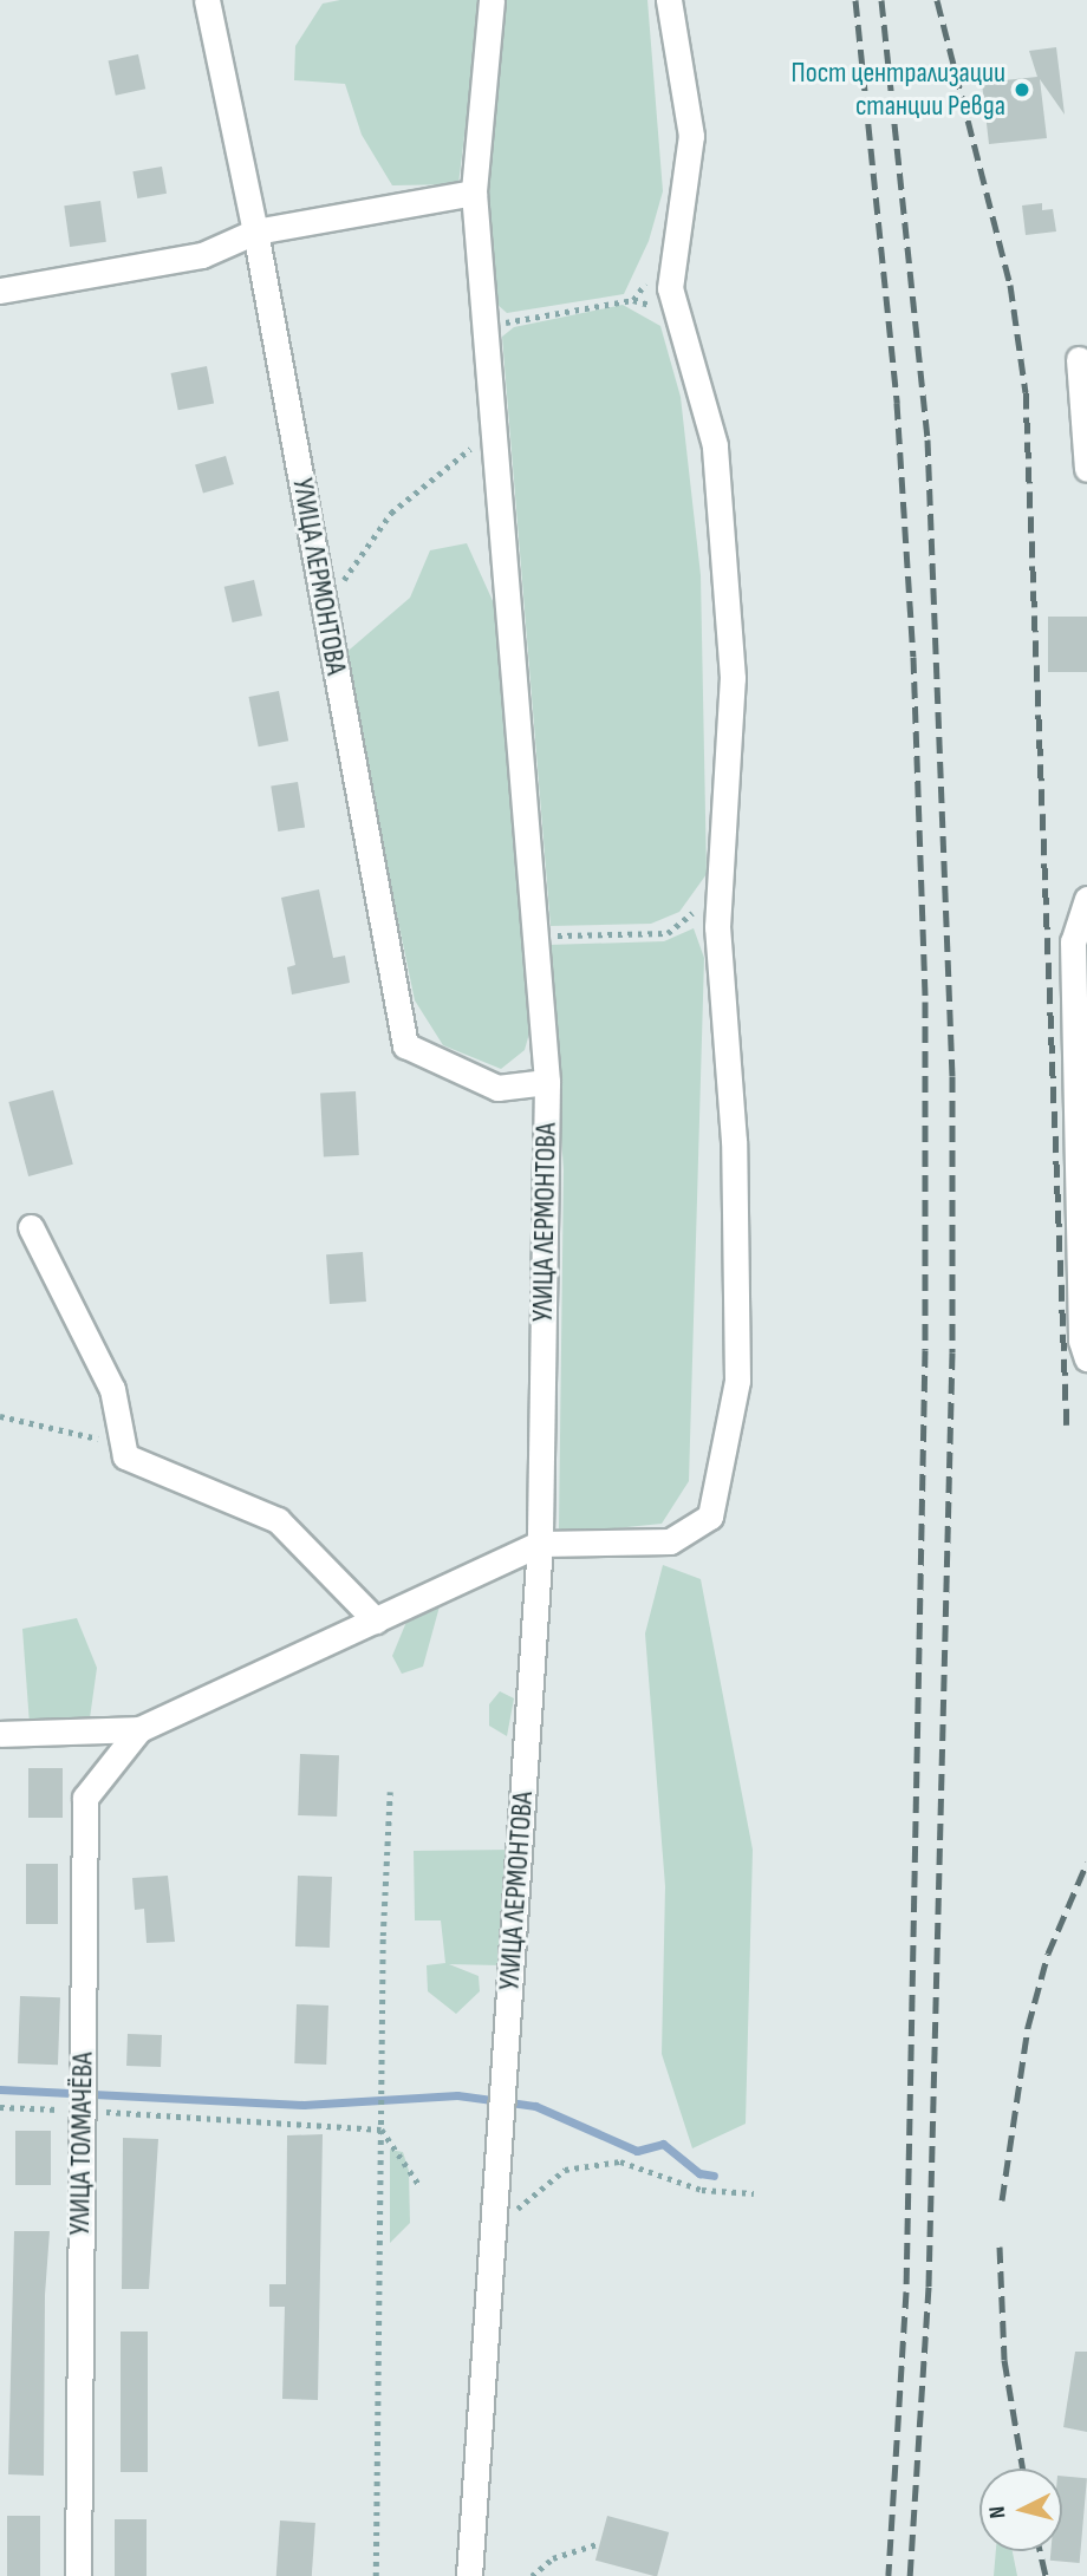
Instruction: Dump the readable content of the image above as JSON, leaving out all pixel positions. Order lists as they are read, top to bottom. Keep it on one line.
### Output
{"streets":{"street":["УЛИЦА ЛЕРМОНТОВА","УЛИЦА ТОЛМАЧЁВА"]},"places":["Пост централизации станции Ревда"],"north":"left"}
